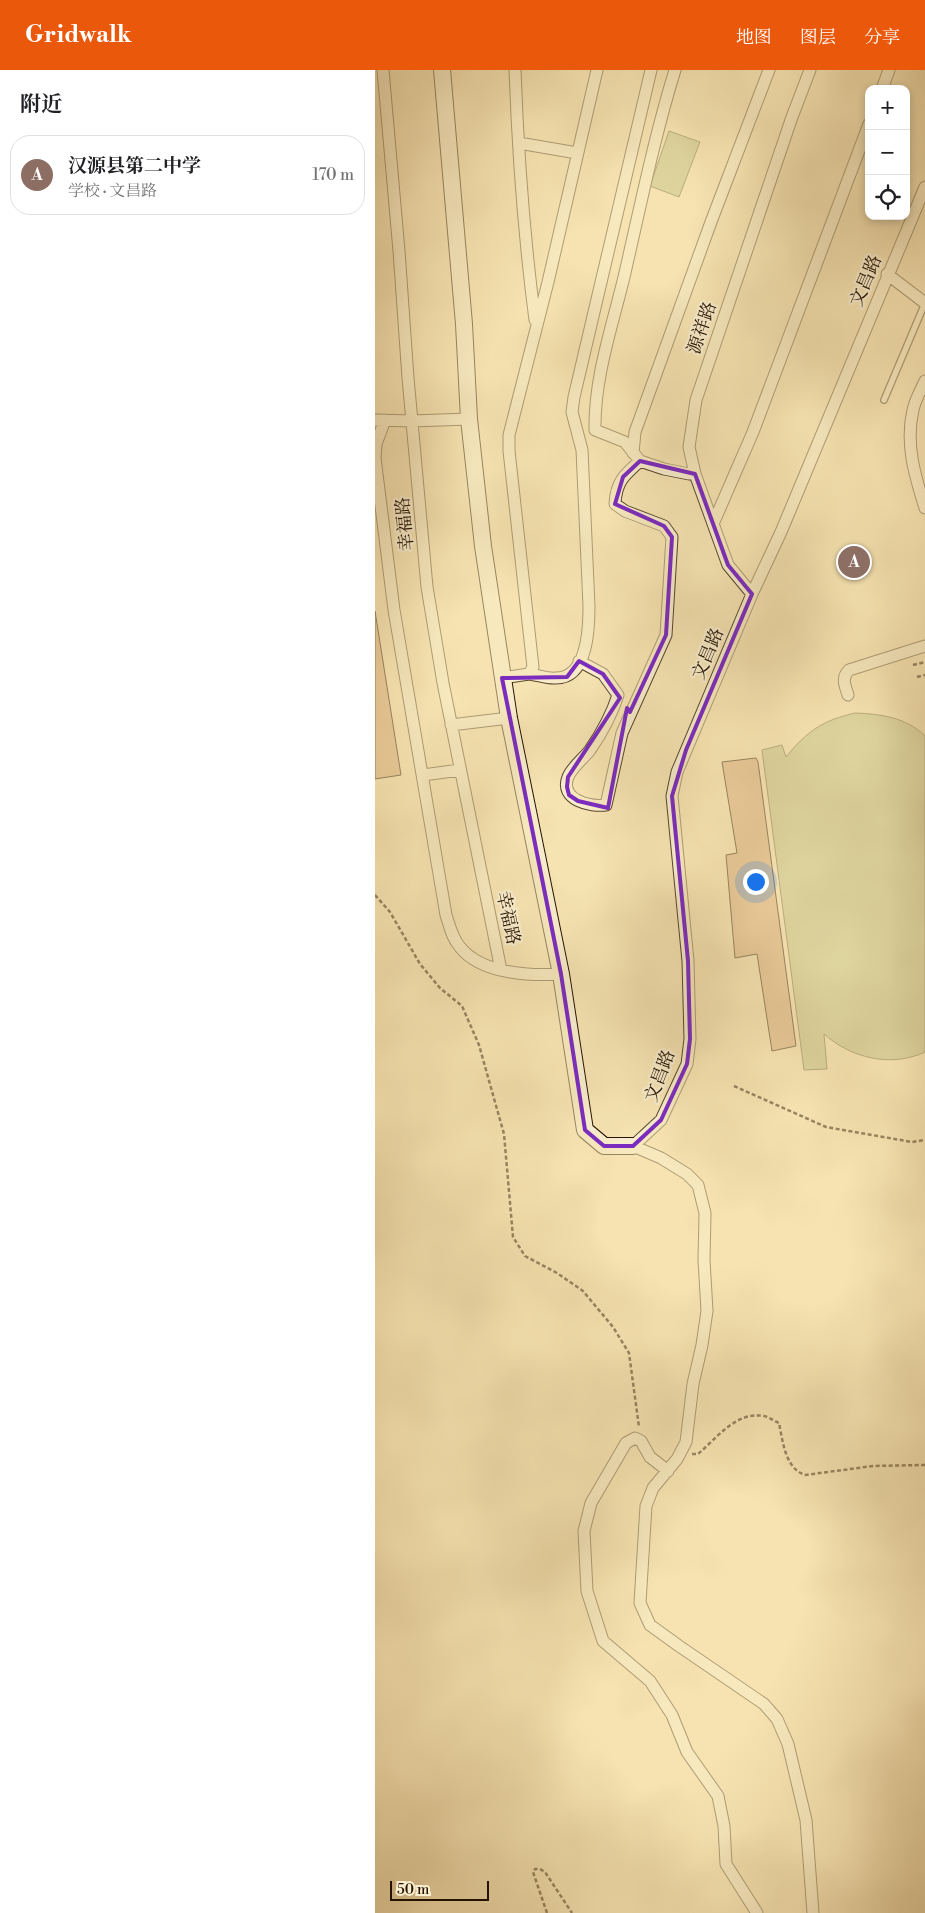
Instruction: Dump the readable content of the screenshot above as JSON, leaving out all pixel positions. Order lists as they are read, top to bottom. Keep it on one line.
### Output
{"streets":{"street":["文昌路","源祥路","幸福路"]},"crossings":[["文昌路","源祥路"]],"scale_bar":"50 m","page":{"header":"Gridwalk","nav":["地图","图层","分享"],"heading":"附近","map_buttons":["+","−"],"list":[{"mark":"A","name":"汉源县第二中学","note":"学校 · 文昌路","value":"170 m"}],"pins":"A","scale":"50 m"}}
